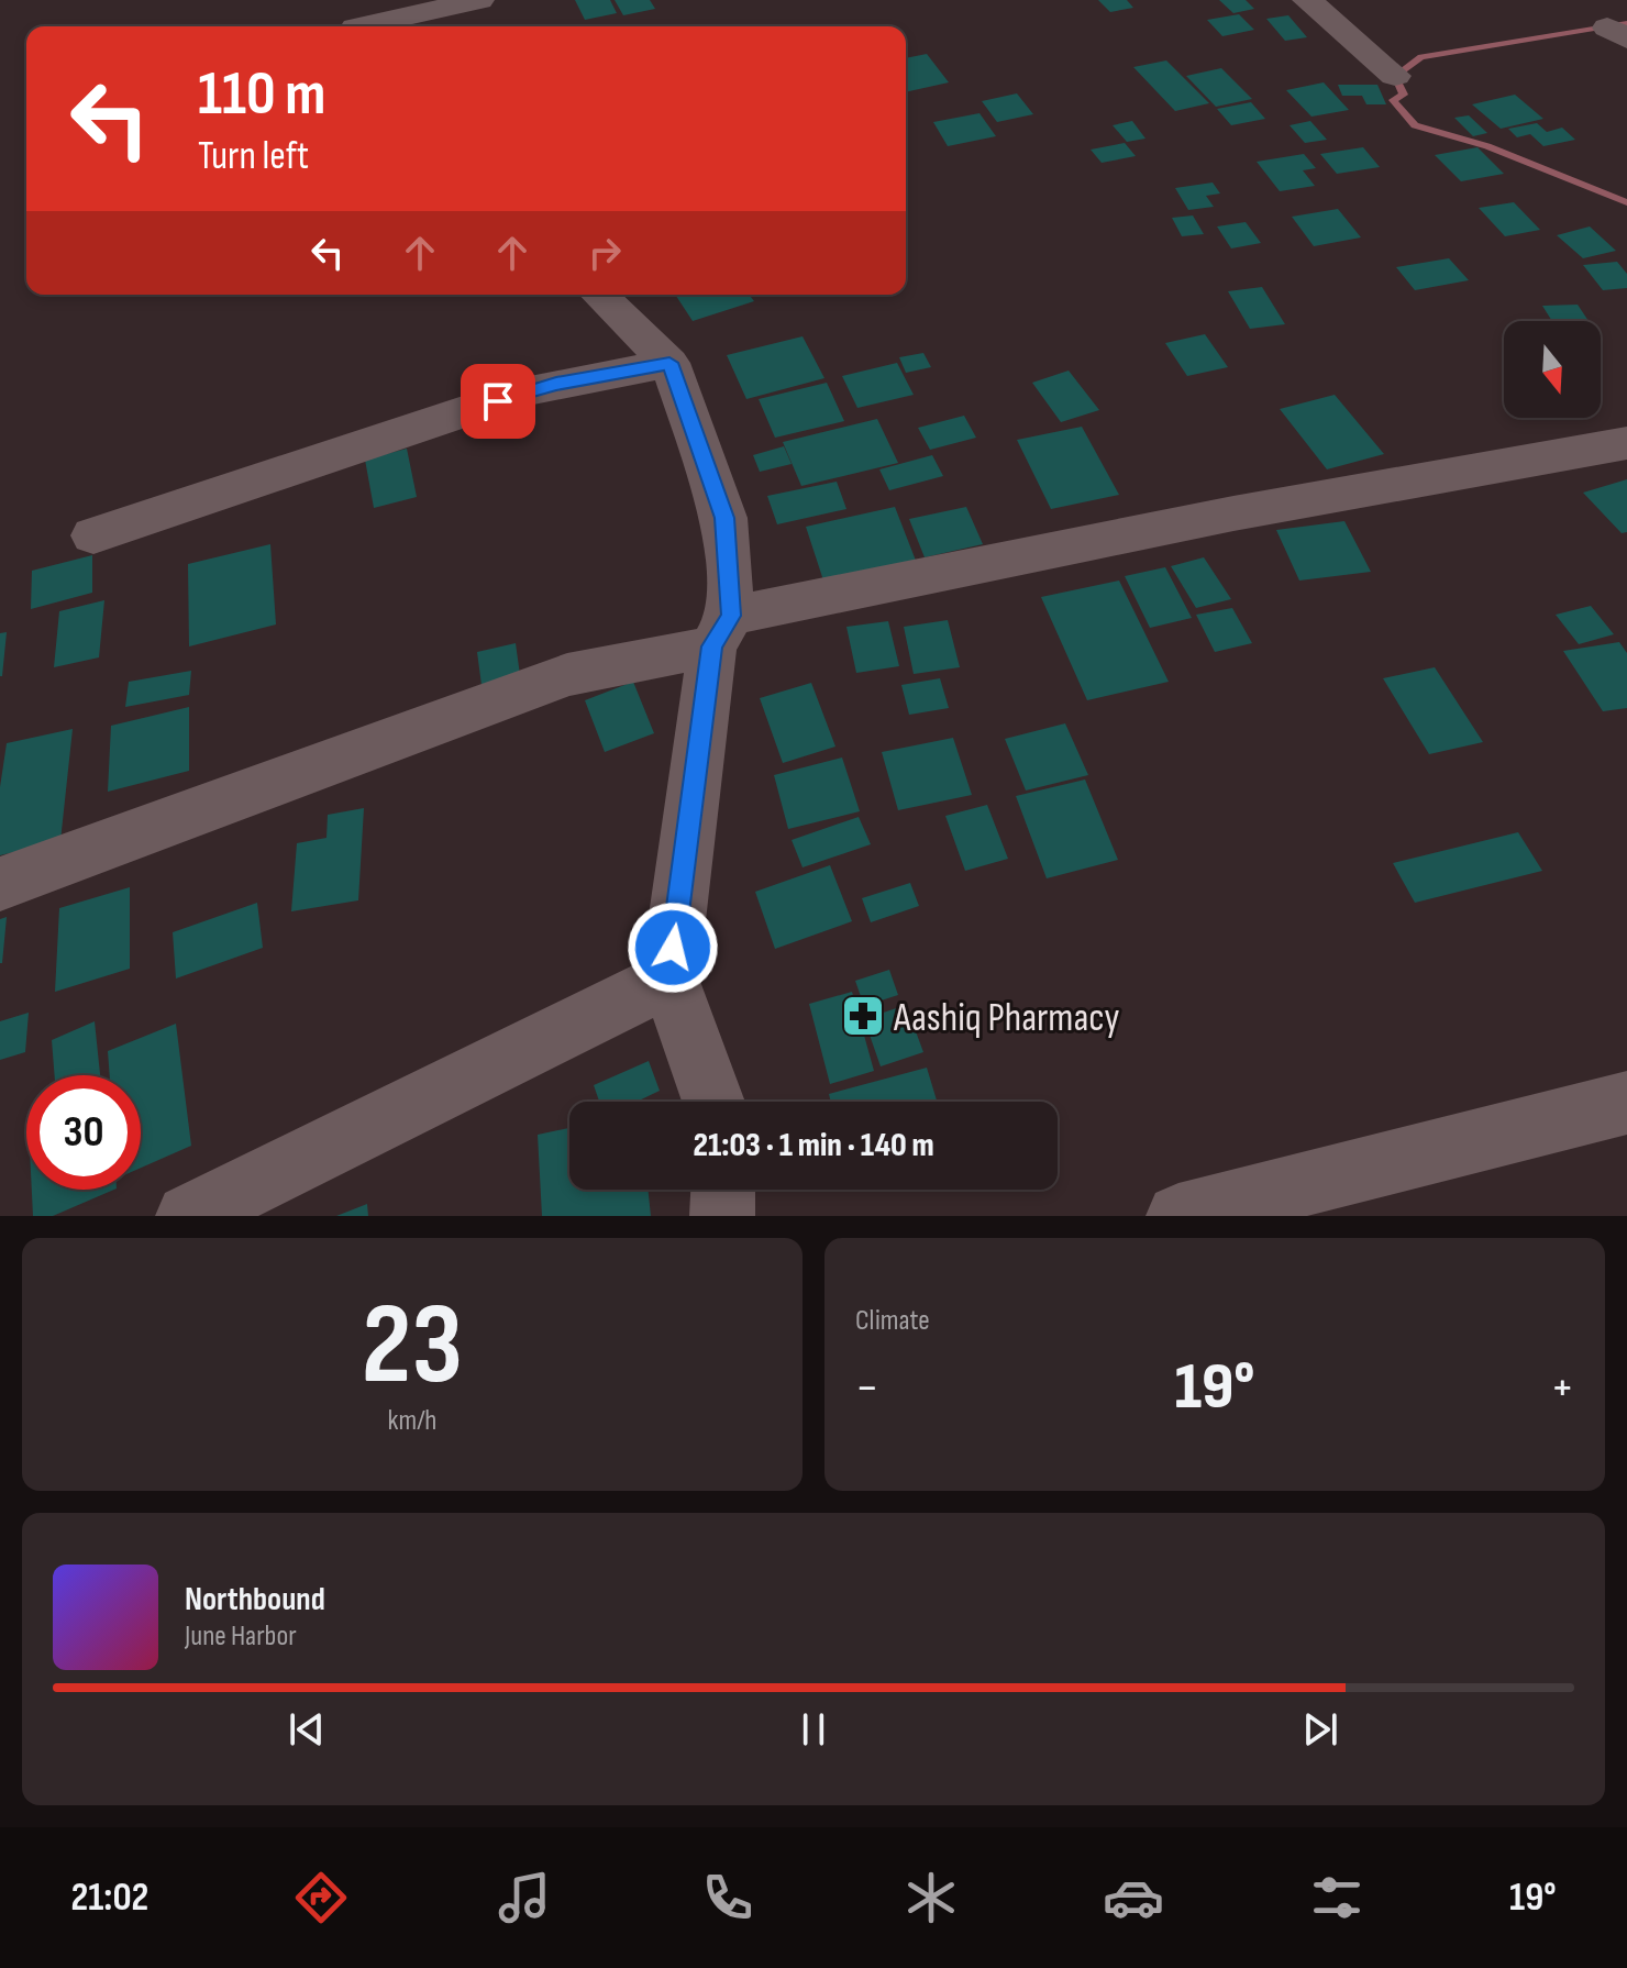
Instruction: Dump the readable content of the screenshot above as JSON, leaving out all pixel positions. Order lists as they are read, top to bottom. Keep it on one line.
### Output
{"places":{"pharmacy":["Aashiq Pharmacy"]},"north":"bottom","page":{"turn":["110 m","Turn left"],"limit":"30","trip":"21:03 · 1 min · 140 m","tile":[["23","km/h"],"Climate"],"heat":["−","19°","+"],"song":["Northbound","June Harbor"],"tabs":["21:02","19°"]}}
